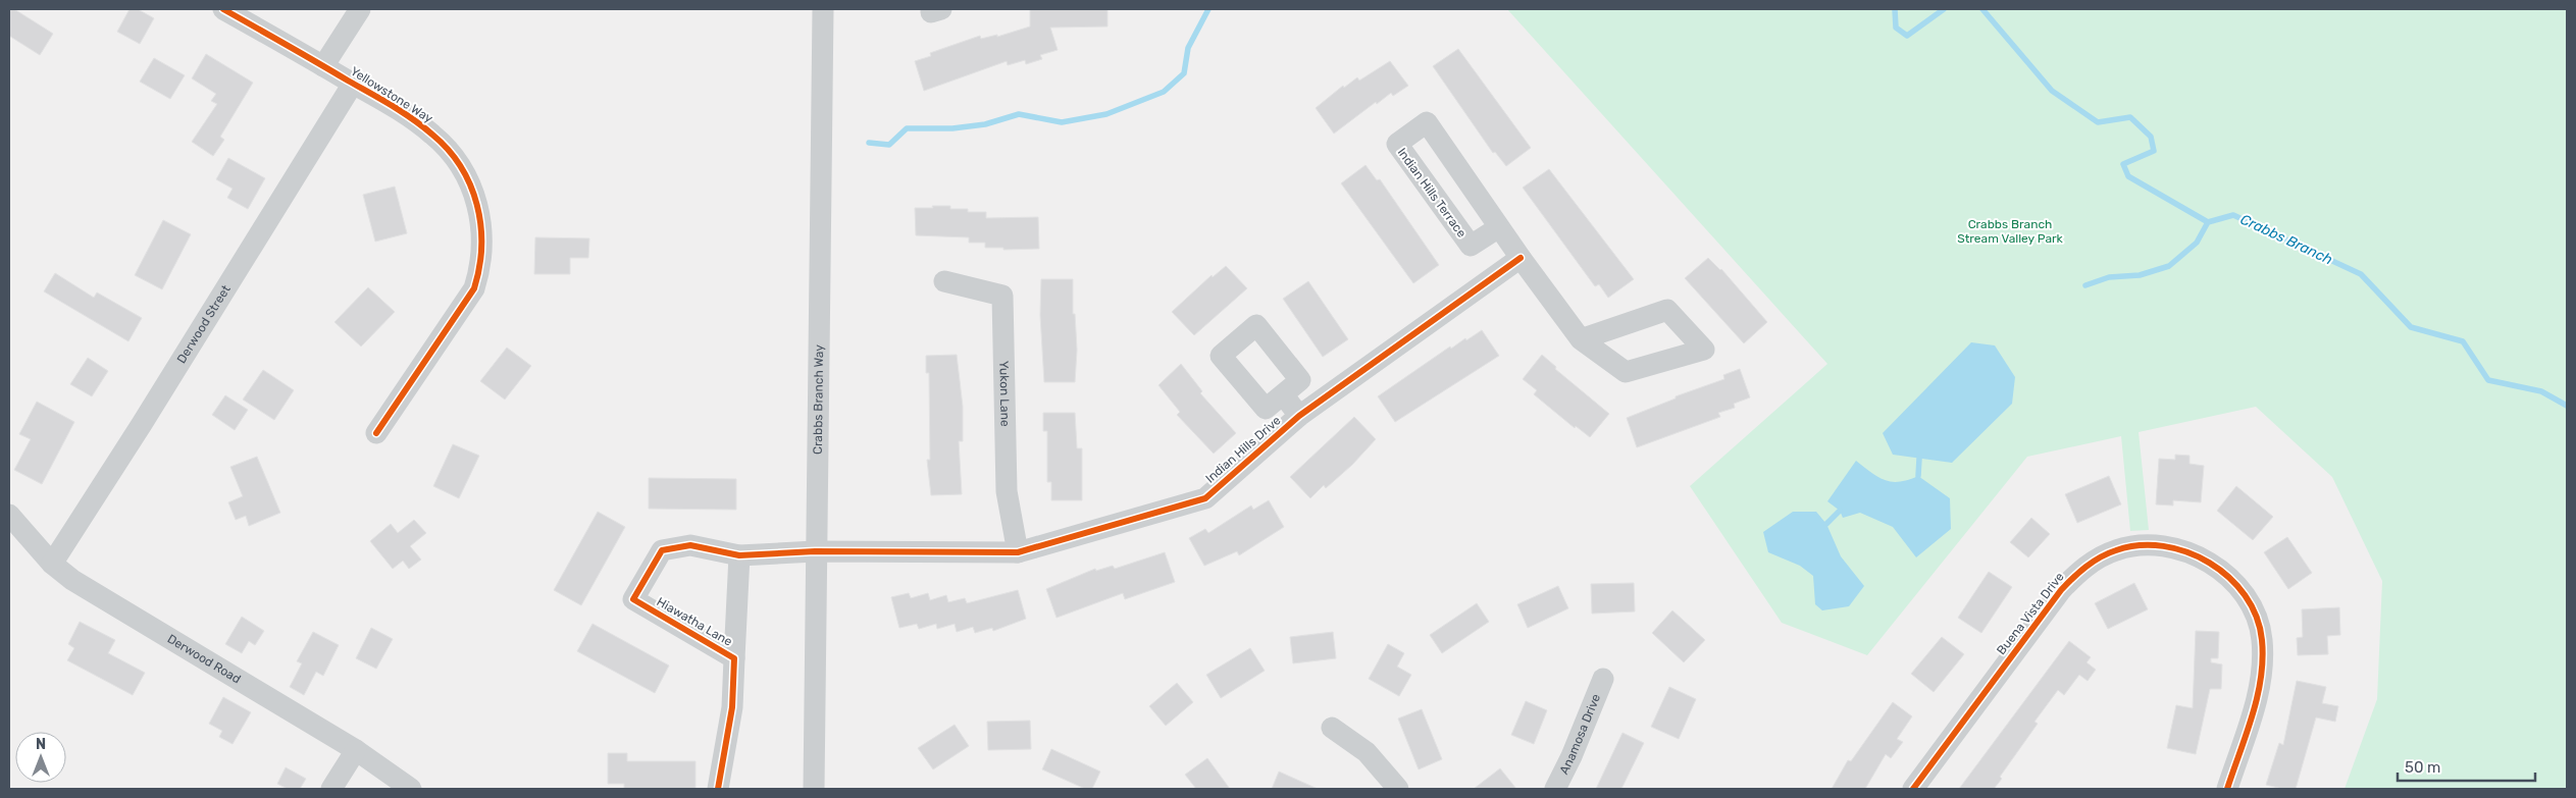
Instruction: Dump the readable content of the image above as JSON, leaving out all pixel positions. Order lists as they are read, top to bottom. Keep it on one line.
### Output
{"streets":{"street":["Yellowstone Way","Indian Hills Terrace","Derwood Street","Yukon Lane","Crabbs Branch Way","Indian Hills Drive","Buena Vista Drive","Hiawatha Lane","Derwood Road","Anamosa Drive"]},"crossings":[["Yellowstone Way","Derwood Street"],["Indian Hills Terrace","Indian Hills Drive"],["Derwood Street","Derwood Road"],["Yukon Lane","Indian Hills Drive"],["Crabbs Branch Way","Indian Hills Drive"],["Crabbs Branch Way","Hiawatha Lane"],["Indian Hills Drive","Hiawatha Lane"]],"water":["Crabbs Branch"],"parks":["Crabbs Branch Stream Valley Park"],"scale_bar":"50 m","north":"top"}
